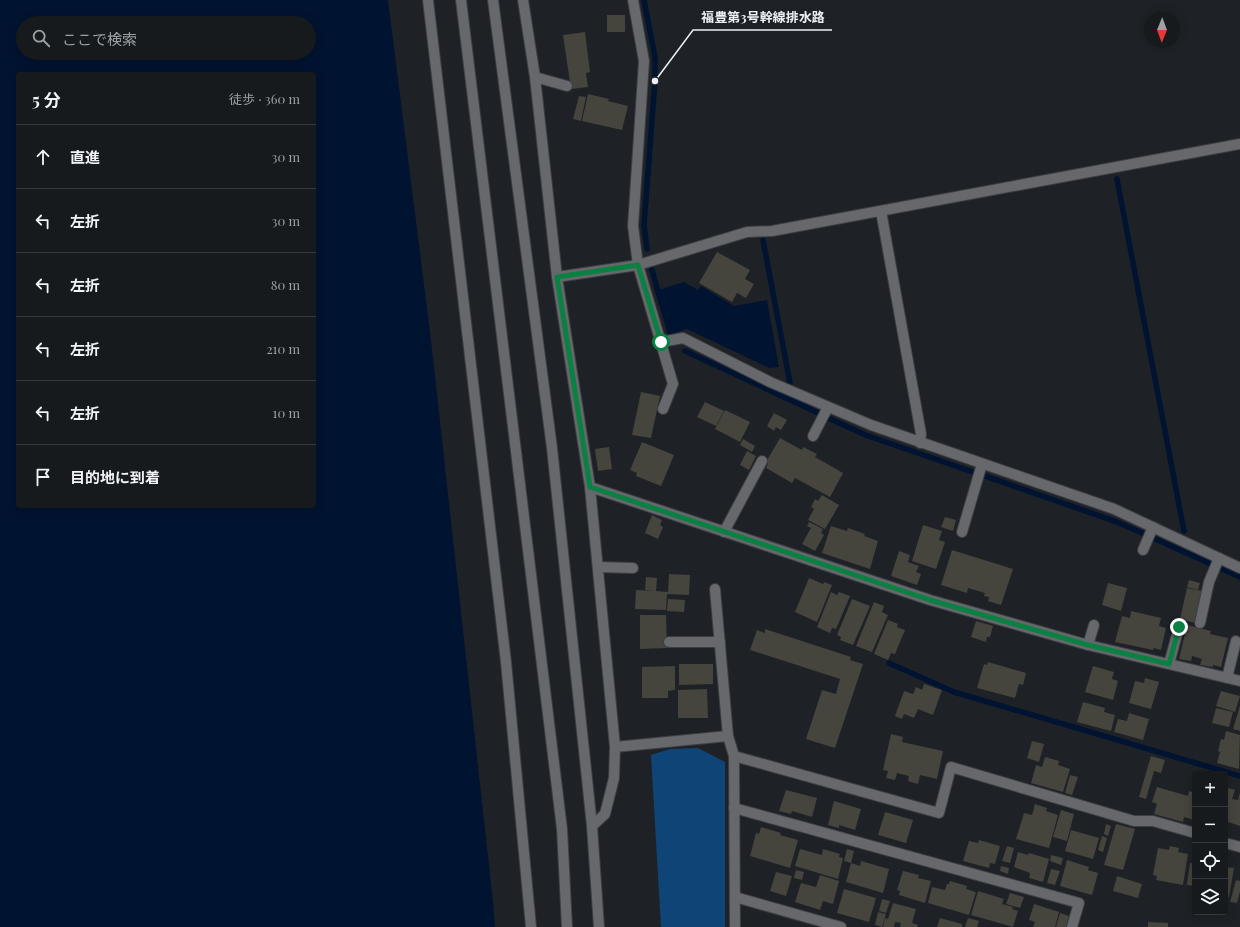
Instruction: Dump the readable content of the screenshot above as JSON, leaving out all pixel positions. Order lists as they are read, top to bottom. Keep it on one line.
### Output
{"places":["福豊第3号幹線排水路"],"north":"bottom","page":{"search":"ここで検索","heading":["5 分","徒歩 · 360 m"],"list":[["直進","30 m"],["左折","30 m"],["左折","80 m"],["左折","210 m"],["左折","10 m"],"目的地に到着"],"map_buttons":["+","−"]}}
